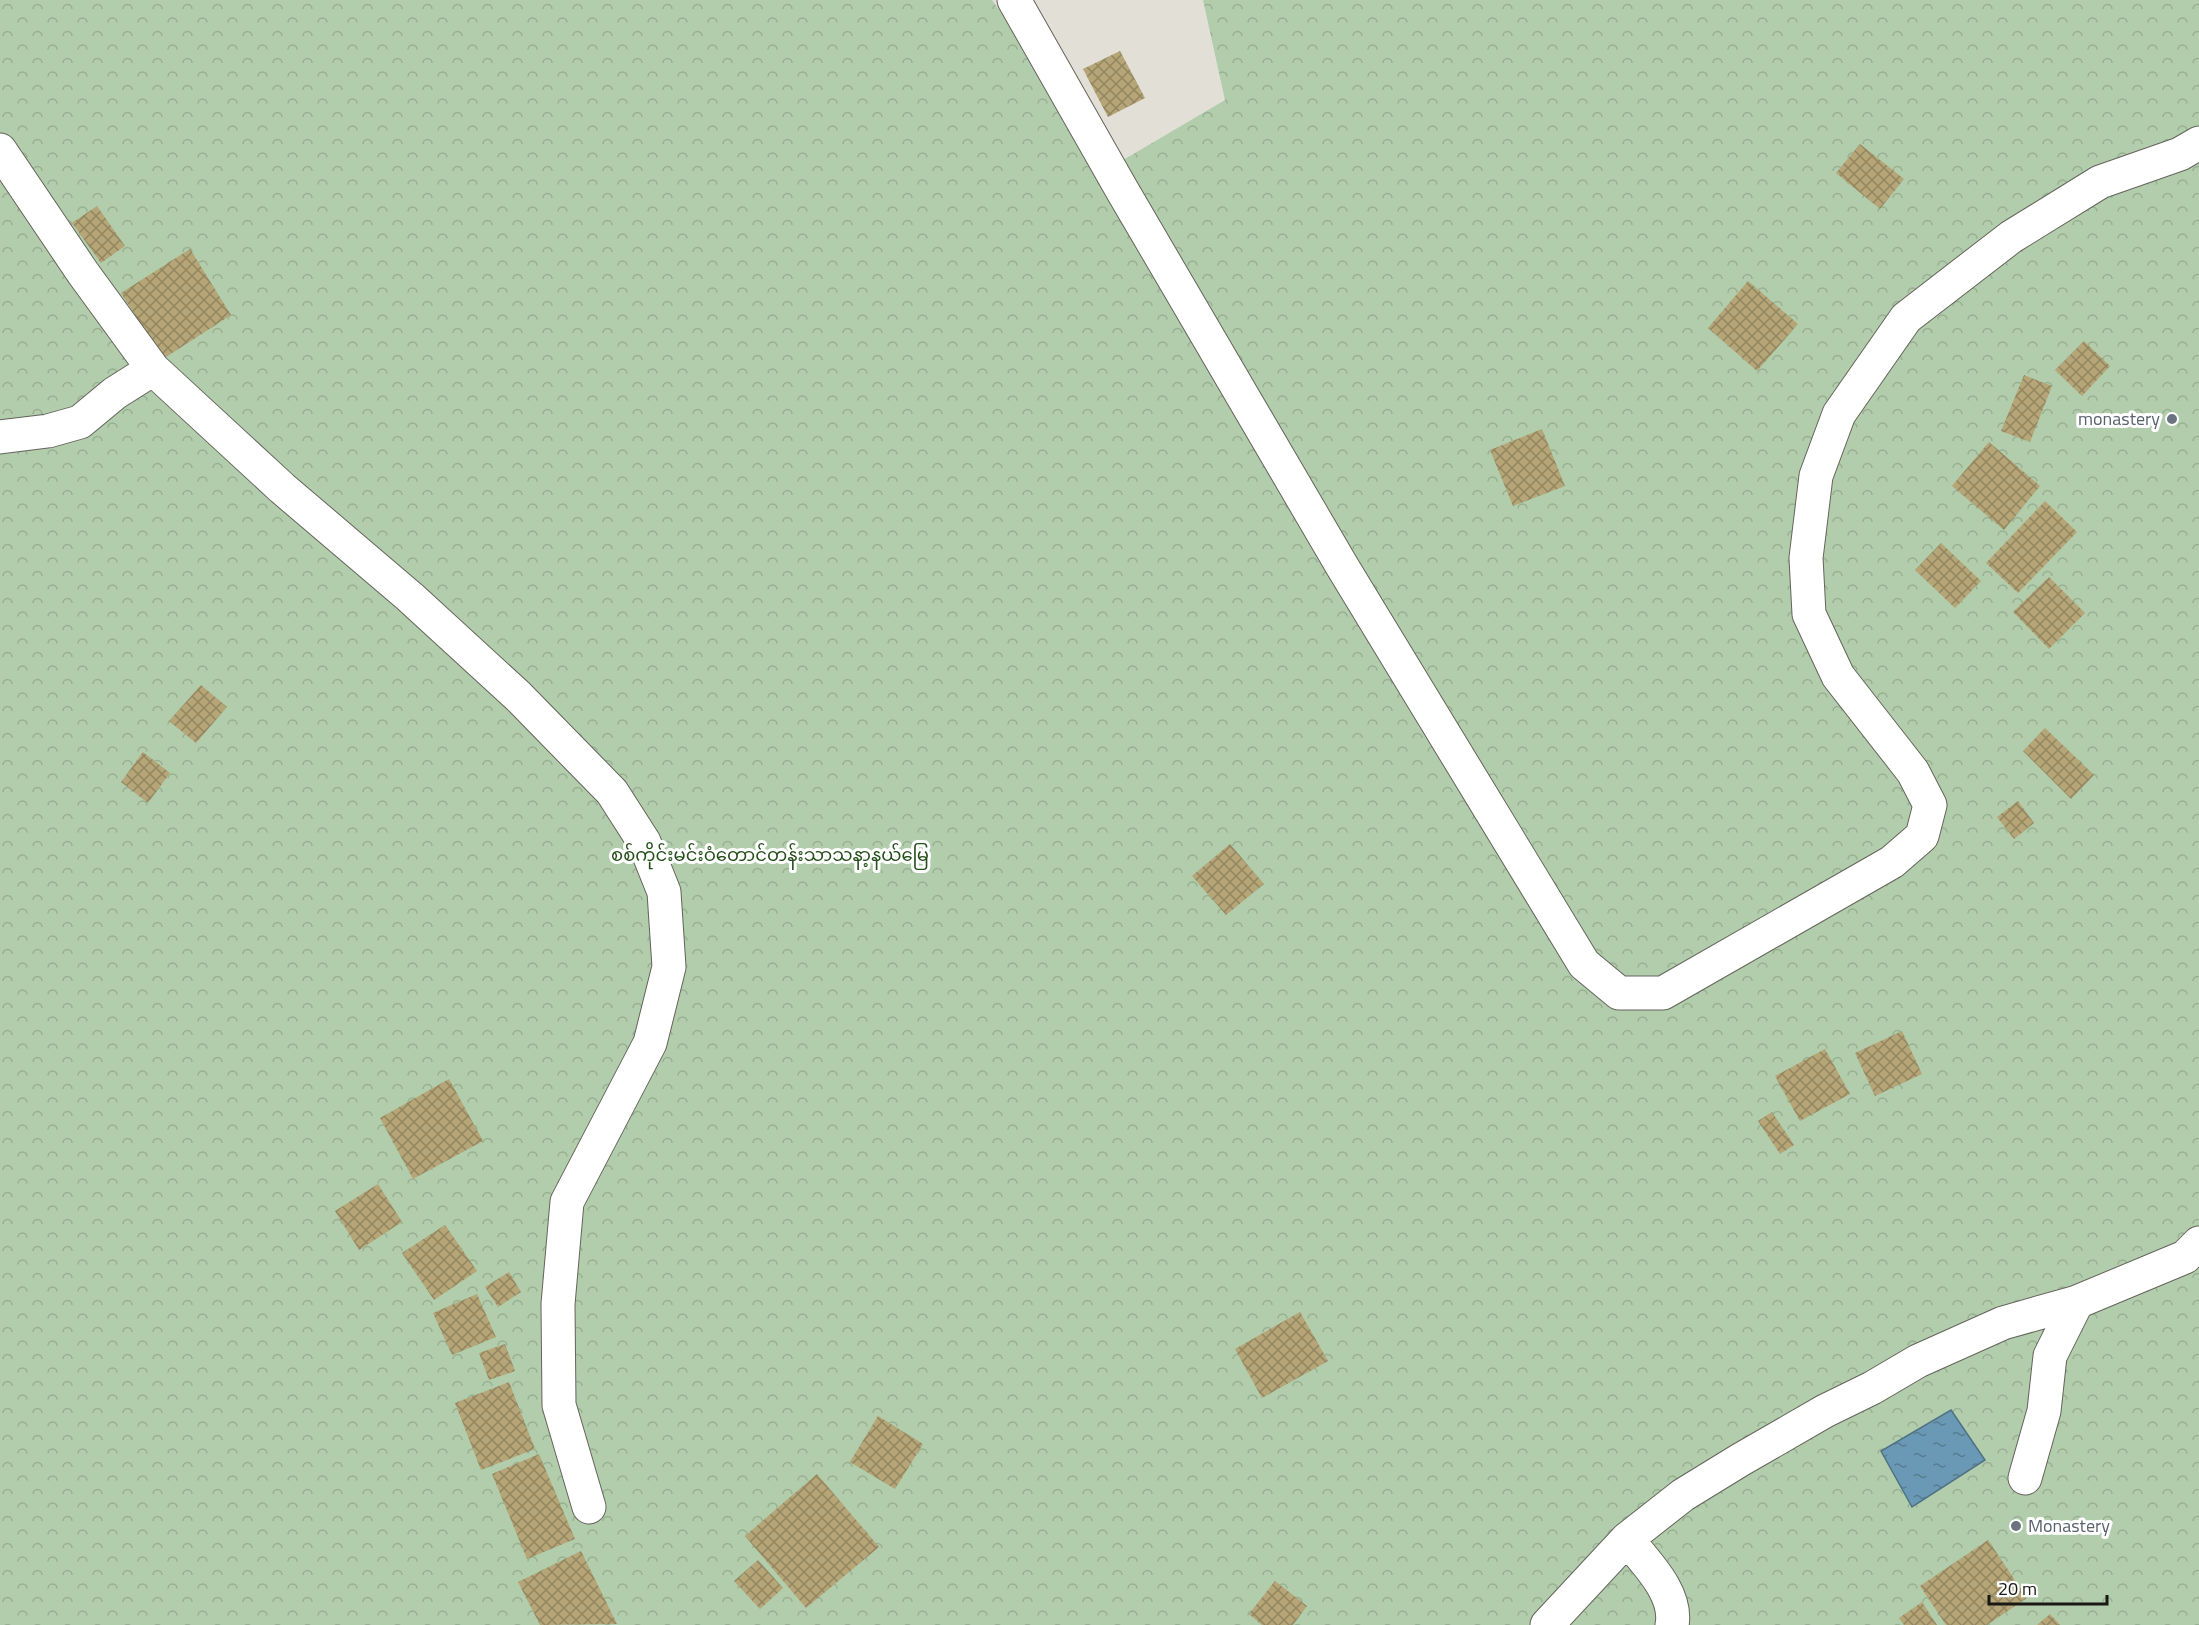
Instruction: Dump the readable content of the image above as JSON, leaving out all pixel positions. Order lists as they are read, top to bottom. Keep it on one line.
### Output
{"parks":["စစ်ကိုင်းမင်းဝံတောင်တန်းသာသနာ့နယ်မြေ"],"places":["monastery","Monastery"],"scale_bar":"20 m"}
